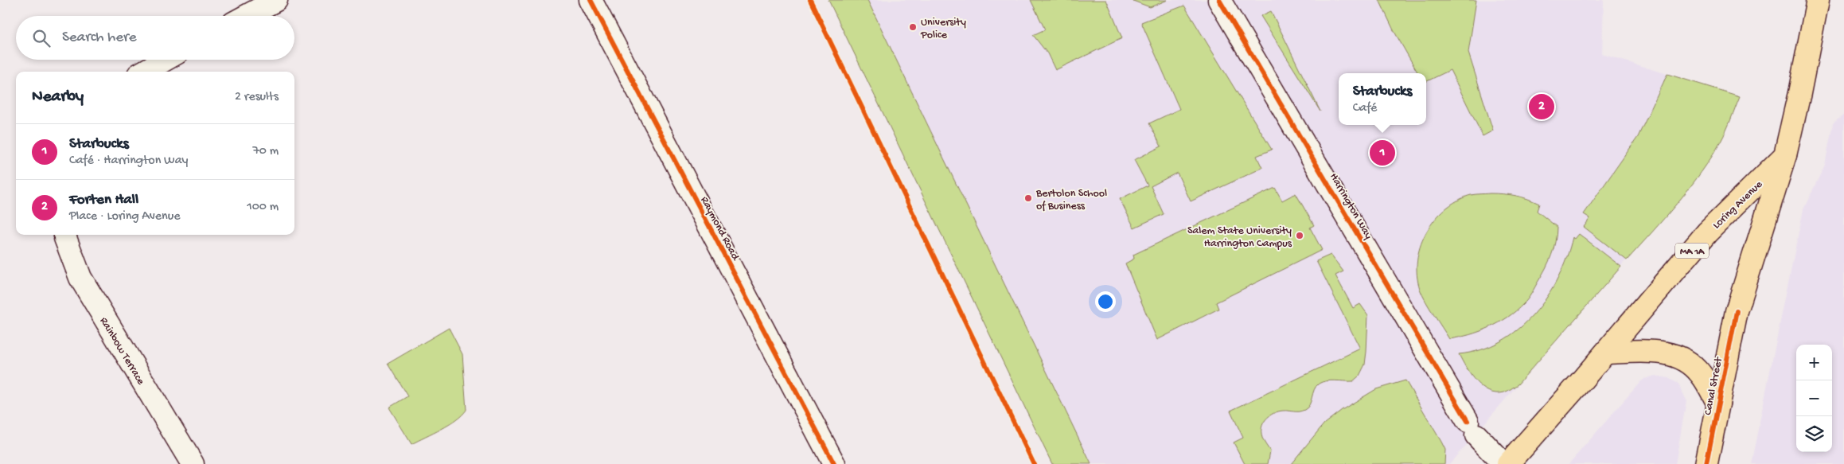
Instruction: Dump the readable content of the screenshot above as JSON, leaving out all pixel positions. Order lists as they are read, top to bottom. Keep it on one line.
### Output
{"streets":{"main road":["Loring Avenue","MA 1A","Canal Street"],"street":["Harrington Way","Raymond Road","Rainbow Terrace"]},"crossings":[["Loring Avenue","Canal Street"]],"places":["University Police","Bertolon School of Business","Salem State University Harrington Campus"],"page":{"search":"Search here","heading":["Nearby","2 results"],"popup":["Starbucks","Café"],"pins":["2","1"],"list":[{"mark":"1","name":"Starbucks","note":"Café · Harrington Way","value":"70 m"},{"mark":"2","name":"Forten Hall","note":"Place · Loring Avenue","value":"100 m"}],"map_buttons":["+","−"]}}
